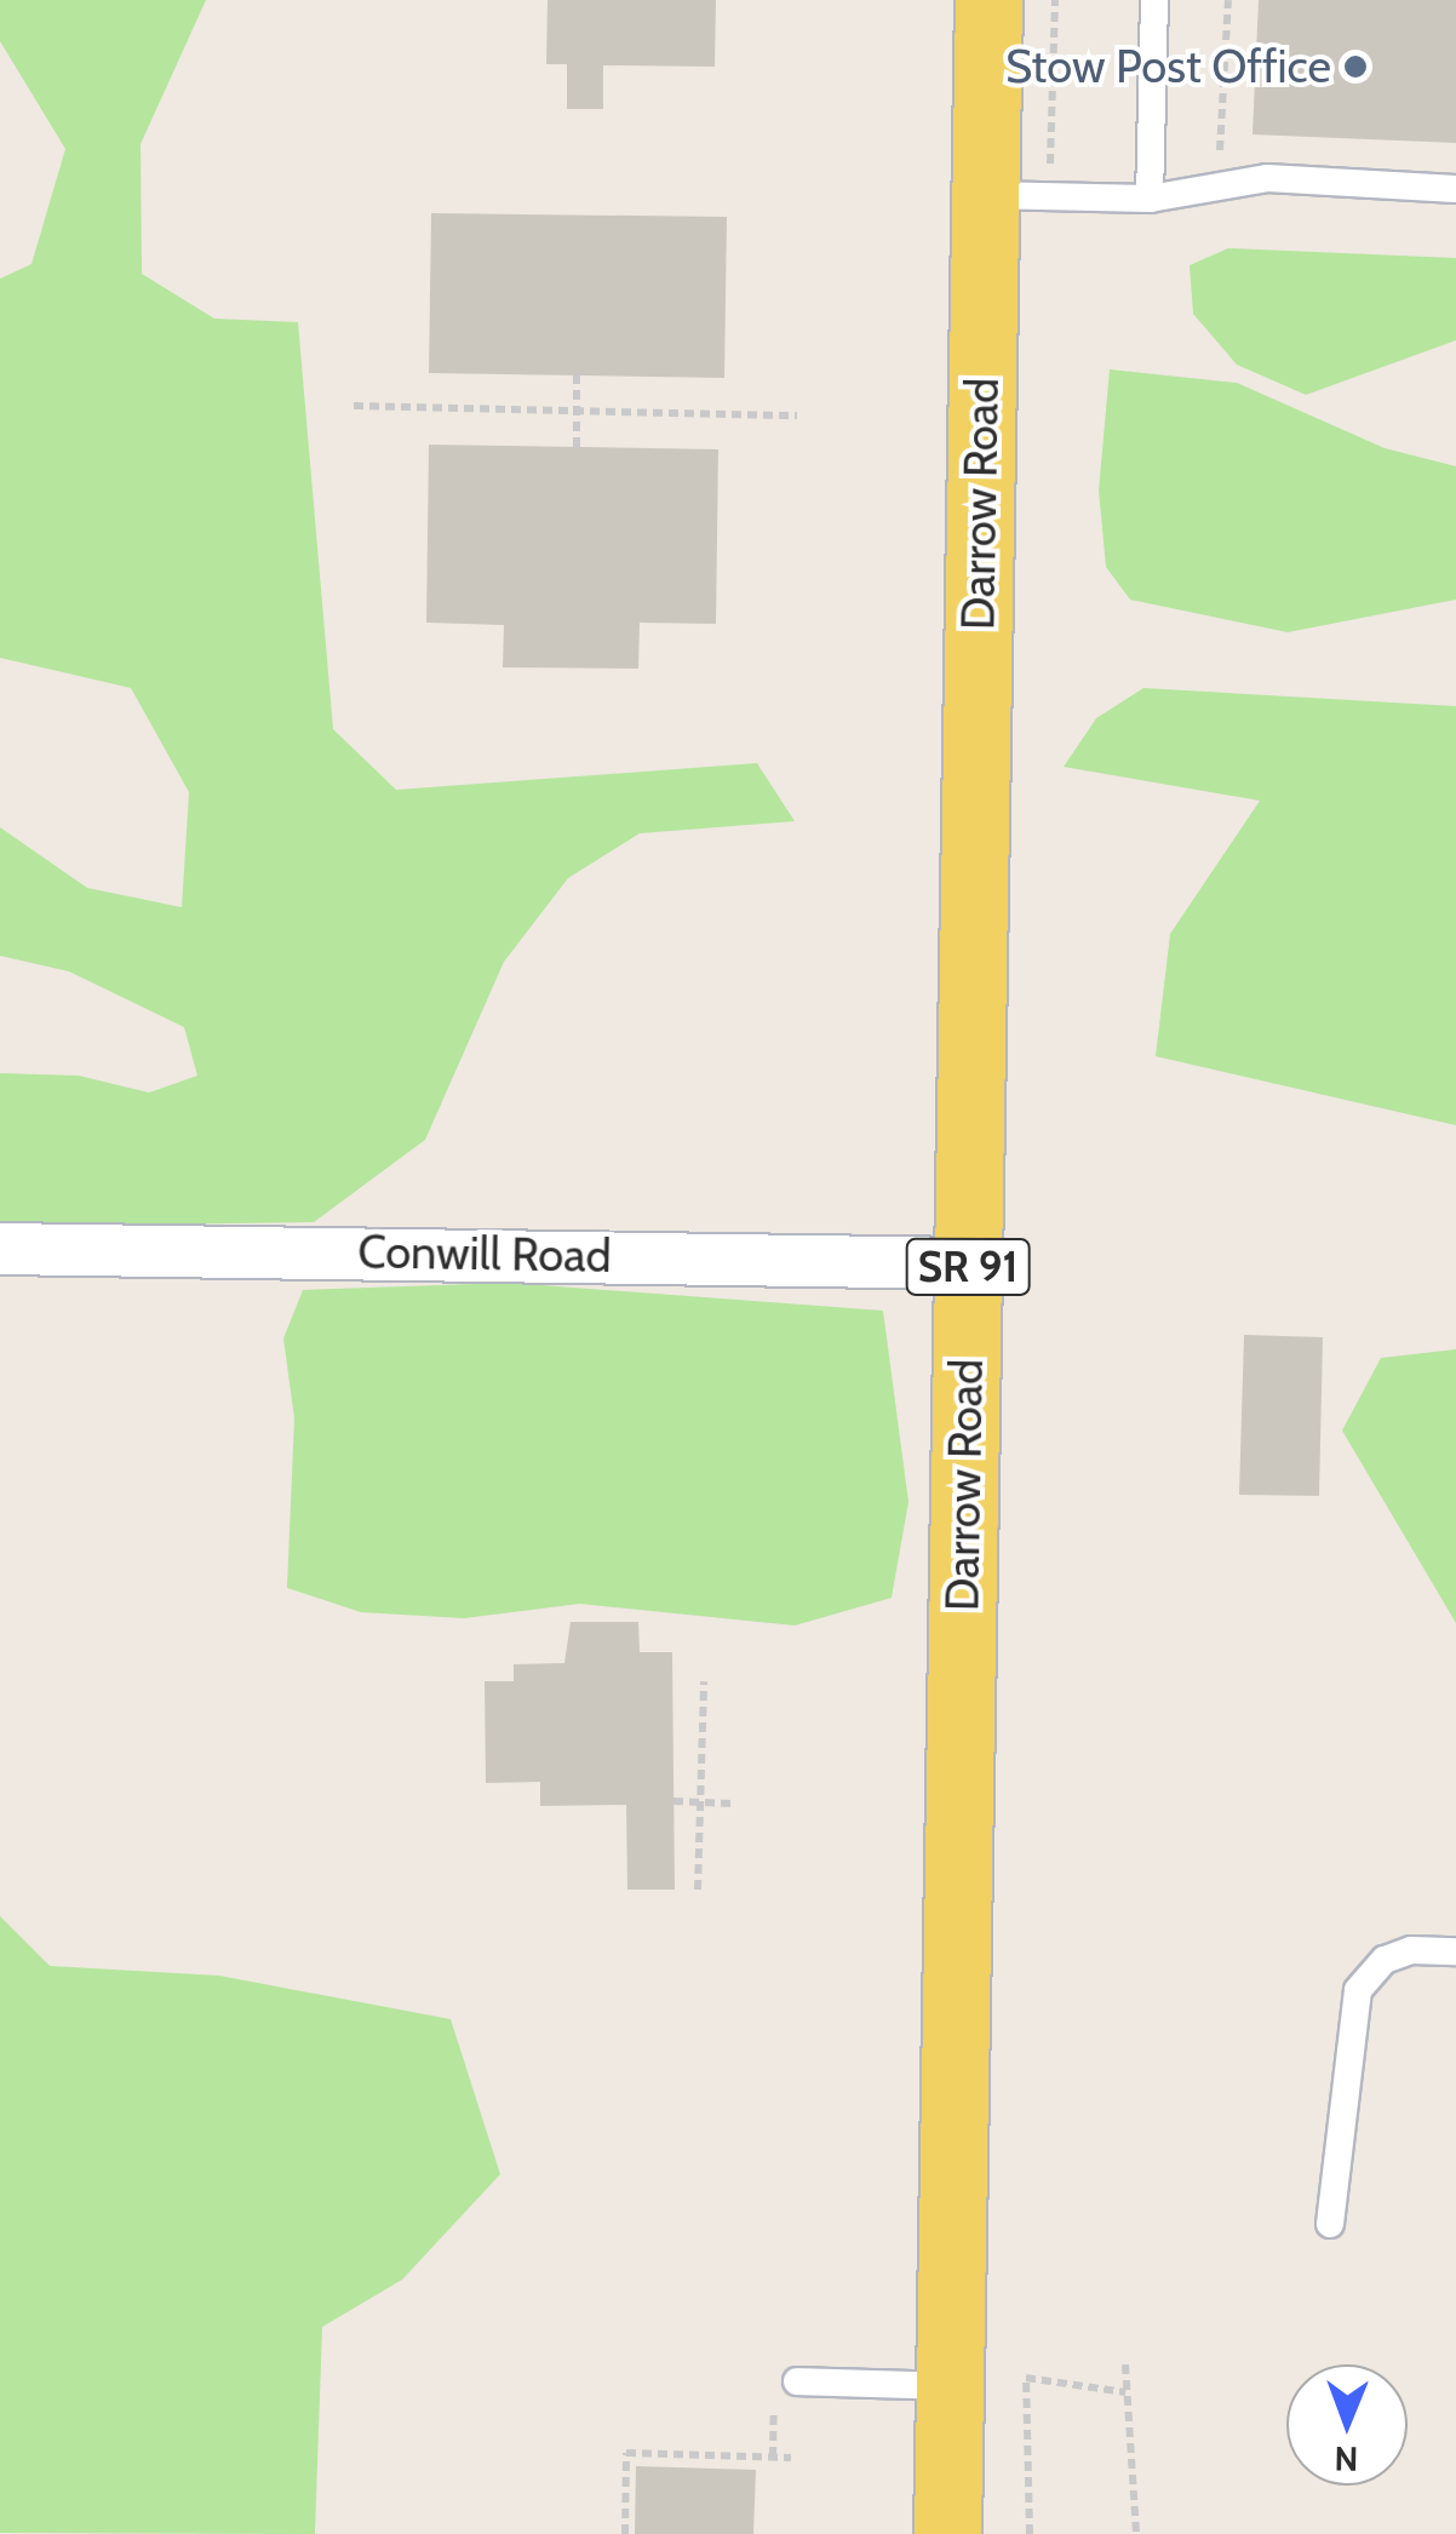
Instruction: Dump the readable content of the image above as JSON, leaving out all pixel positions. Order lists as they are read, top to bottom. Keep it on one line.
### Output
{"streets":{"main road":["Darrow Road","SR 91"],"street":["Conwill Road"]},"crossings":[["Darrow Road","Conwill Road"]],"places":["Stow Post Office"],"north":"bottom"}
